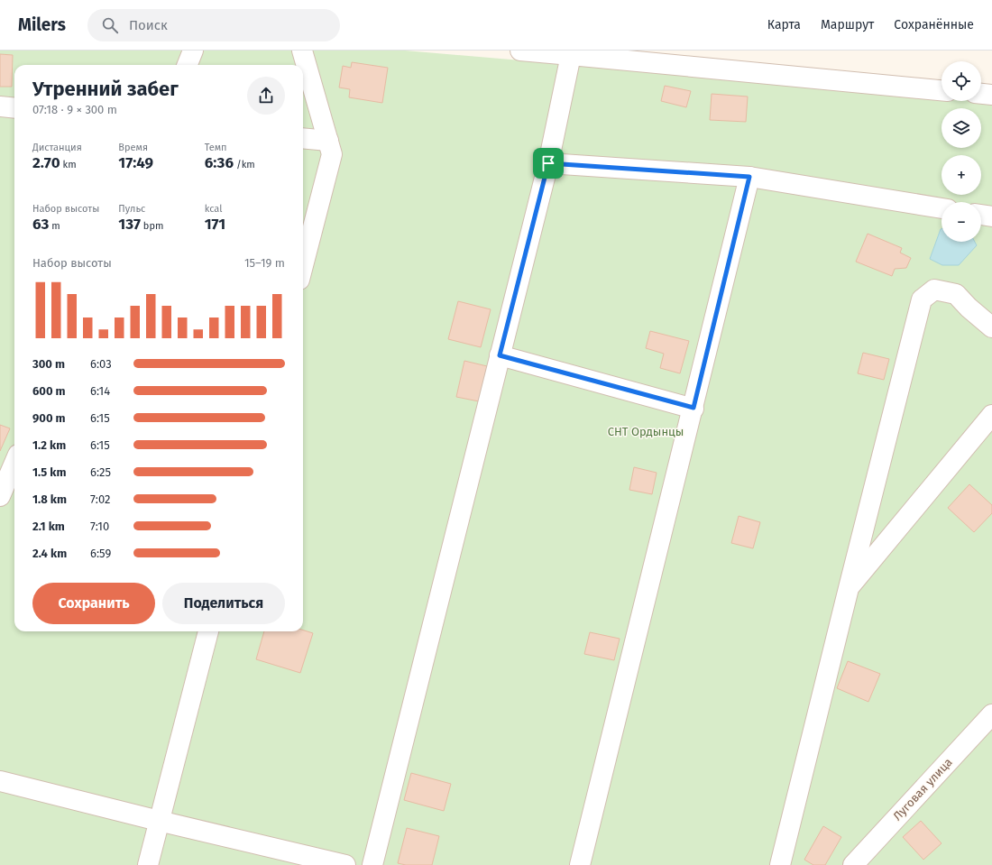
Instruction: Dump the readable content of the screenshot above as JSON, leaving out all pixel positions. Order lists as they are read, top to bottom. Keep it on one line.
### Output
{"streets":{"street":["Луговая улица"]},"parks":["СНТ Ордынцы"],"page":{"header":"Milers","search":"Поиск","nav":["Карта","Маршрут","Сохранённые"],"map_buttons":["+","−"],"heading":["Утренний забег","07:18 · 9 × 300 m"],"stats":[["Дистанция","2.70 km"],["Время","17:49"],["Темп","6:36 /km"],["Набор высоты","63 m"],["Пульс","137 bpm"],["kcal","171"]],"chart":["Набор высоты","15–19 m"],"list":[{"name":"300 m","note":"6:03"},{"name":"600 m","note":"6:14"},{"name":"900 m","note":"6:15"},{"name":"1.2 km","note":"6:15"},{"name":"1.5 km","note":"6:25"},{"name":"1.8 km","note":"7:02"},{"name":"2.1 km","note":"7:10"},{"name":"2.4 km","note":"6:59"}],"buttons":["Сохранить","Поделиться"]}}
